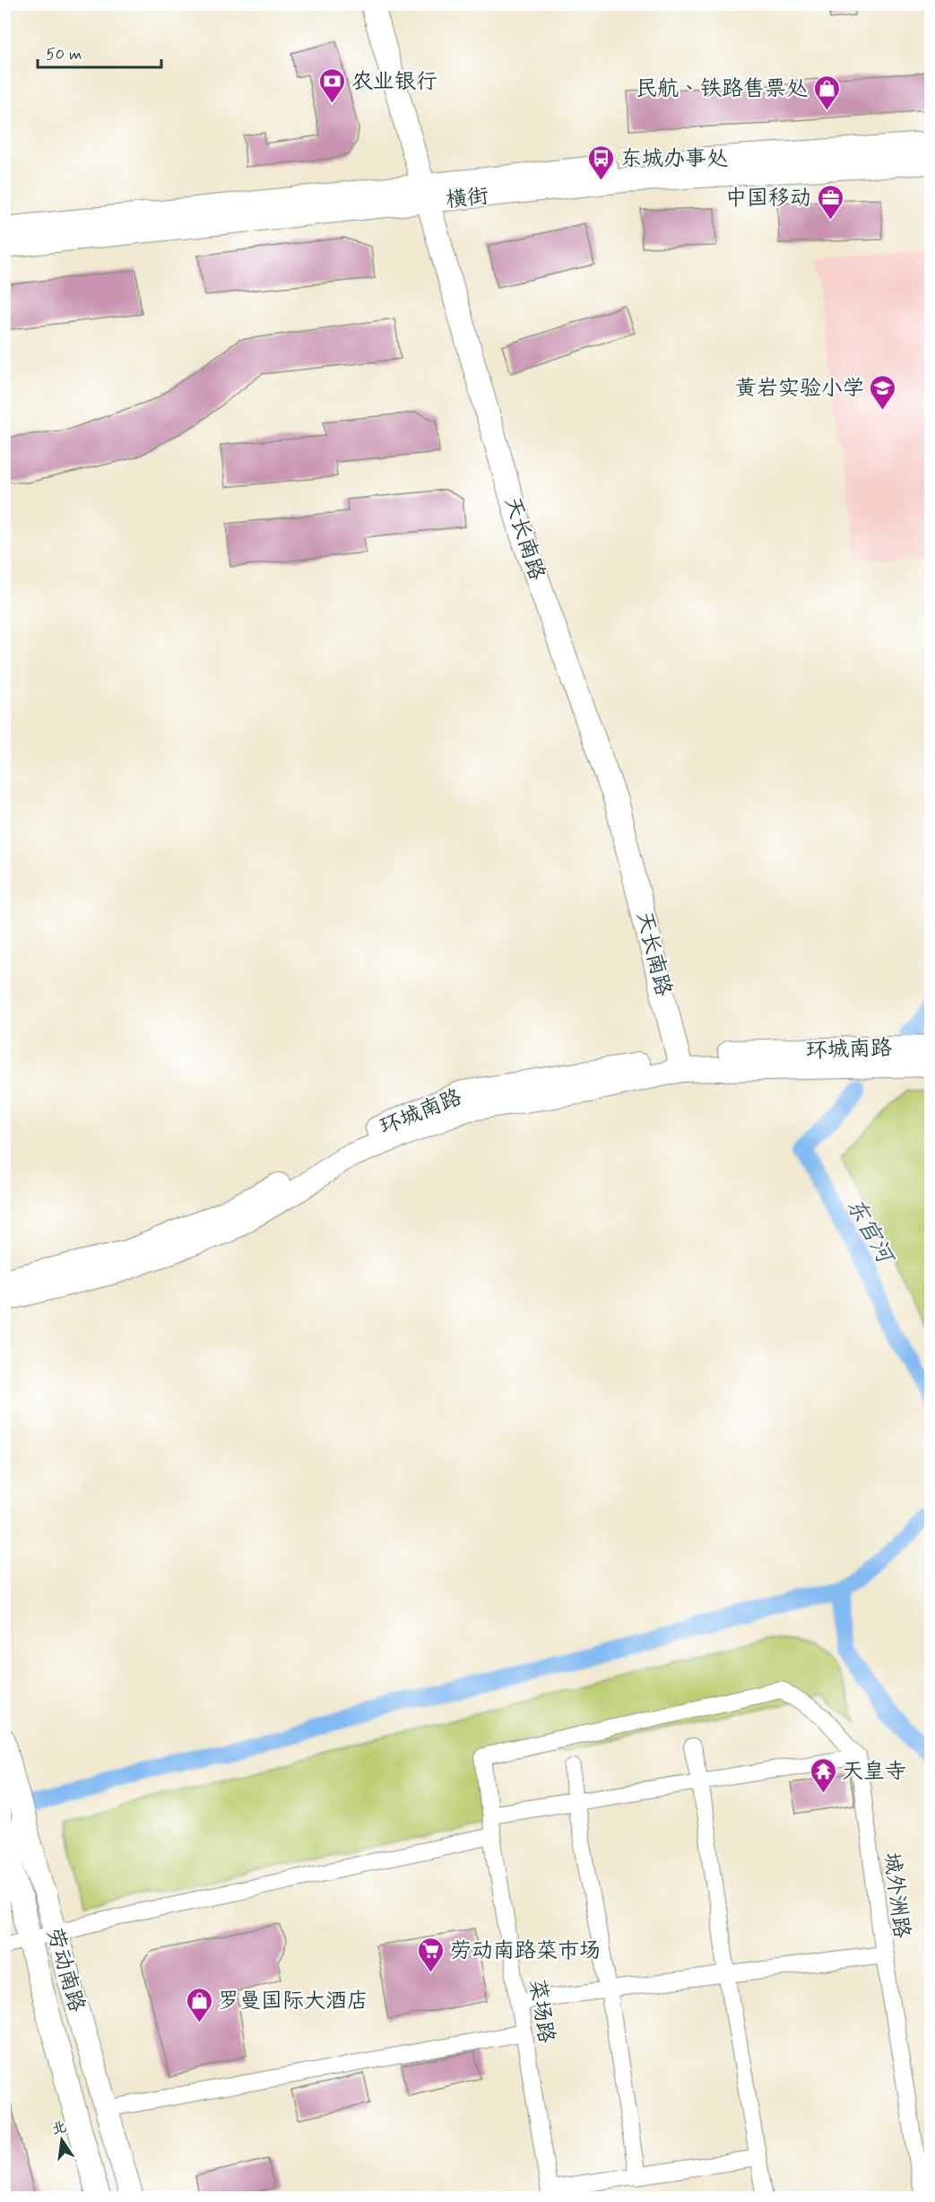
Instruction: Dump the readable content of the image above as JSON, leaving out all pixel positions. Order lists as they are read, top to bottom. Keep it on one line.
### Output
{"streets":{"street":["横街","天长南路","环城南路","城外洲路","劳动南路","菜场路"]},"crossings":[["横街","天长南路"],["天长南路","环城南路"],["城外洲路","菜场路"]],"water":["东官河"],"places":{"bank":["农业银行"],"shop":["民航、铁路售票处","罗曼国际大酒店"],"bus stop":["东城办事处"],"office":["中国移动"],"school or university":["黄岩实验小学"],"temple":["天皇寺"],"supermarket":["劳动南路菜市场"]},"scale_bar":"50 m","north":"top"}
